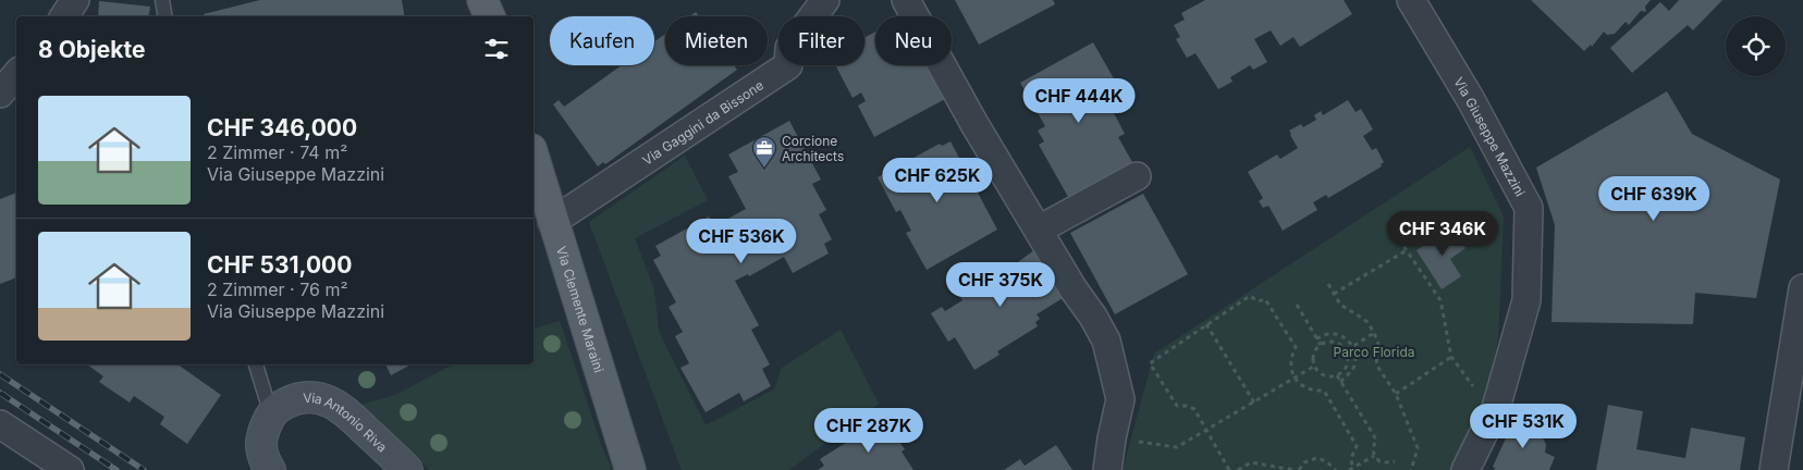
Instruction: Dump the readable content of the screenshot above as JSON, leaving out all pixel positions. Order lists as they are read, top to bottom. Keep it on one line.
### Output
{"streets":{"main road":["Via Clemente Maraini","Via Antonio Riva"],"street":["Via Gaggini da Bissone","Via Giuseppe Mazzini"]},"crossings":[["Via Gaggini da Bissone","Via Clemente Maraini"]],"parks":["Parco Florida"],"places":{"office":["Corcione Architects"]},"page":{"chip":["Kaufen","Mieten","Filter","Neu"],"heading":"8 Objekte","price":["CHF 444K","CHF 625K","CHF 639K","CHF 346K","CHF 536K","CHF 375K","CHF 531K","CHF 287K"],"list":[{"name":"CHF 346,000","note":"2 Zimmer · 74 m² · Via Giuseppe Mazzini"},{"name":"CHF 531,000","note":"2 Zimmer · 76 m² · Via Giuseppe Mazzini"}]}}
